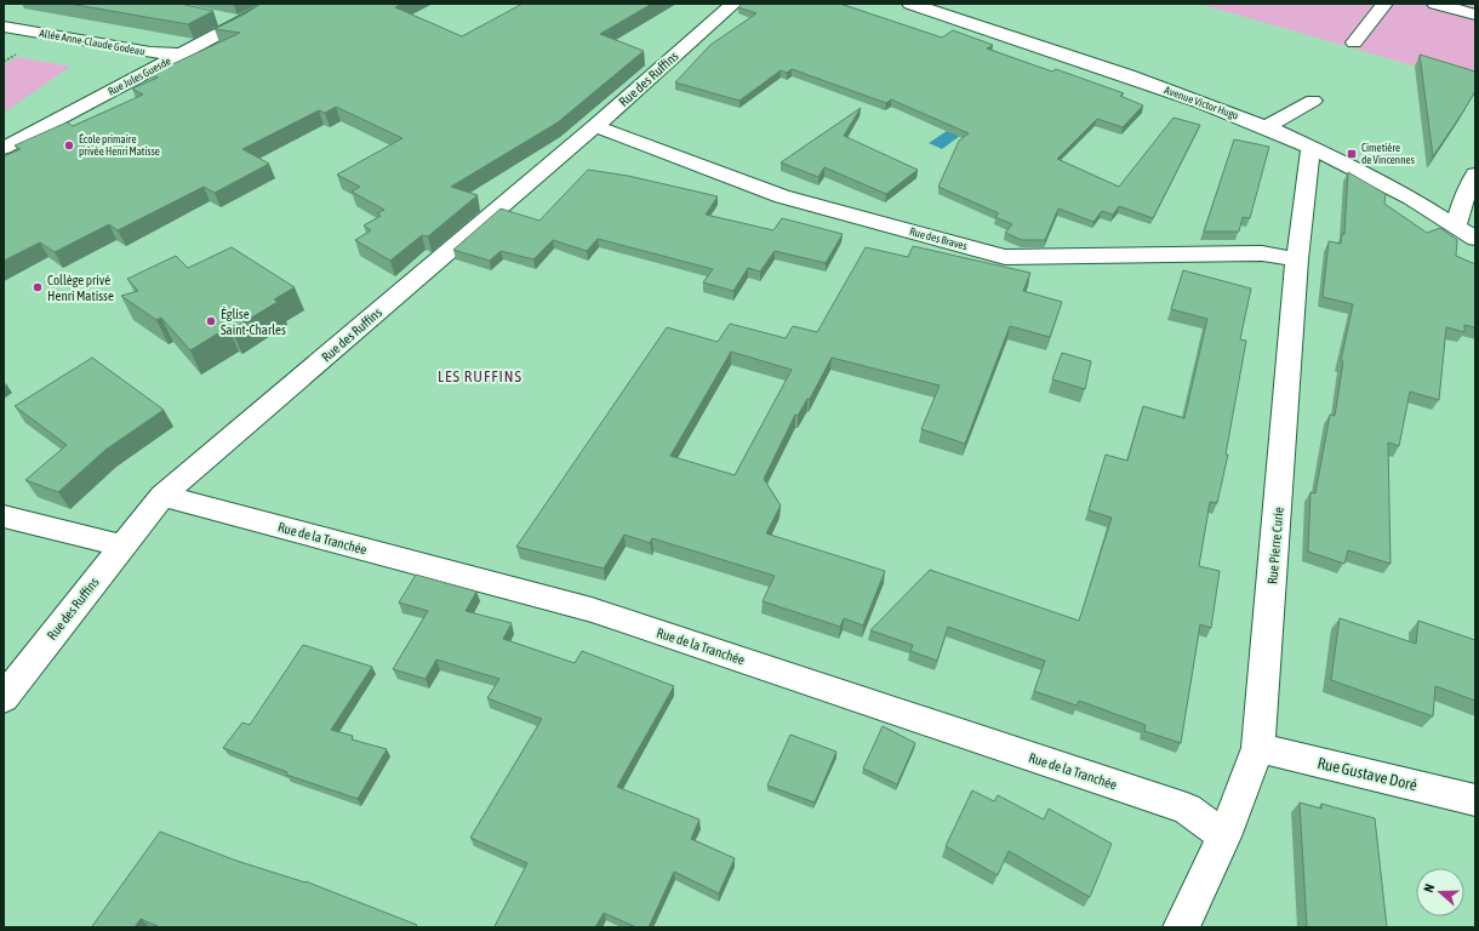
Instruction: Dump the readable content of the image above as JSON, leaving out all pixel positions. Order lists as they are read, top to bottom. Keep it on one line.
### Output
{"streets":{"street":["Allée Anne-Claude Godeau","Rue Jules Guesde","Rue des Ruffins","Avenue Victor Hugo","Rue des Braves","Rue de la Tranchée","Rue Pierre Curie","Rue Gustave Doré"]},"crossings":[["Allée Anne-Claude Godeau","Rue Jules Guesde"],["Rue des Ruffins","Rue des Braves"],["Rue des Ruffins","Rue de la Tranchée"],["Avenue Victor Hugo","Rue Pierre Curie"],["Rue des Braves","Rue Pierre Curie"],["Rue de la Tranchée","Rue Pierre Curie"],["Rue Pierre Curie","Rue Gustave Doré"]],"districts":["LES RUFFINS"],"places":{"other":["École primaire privée Henri Matisse","Collège privé Henri Matisse","Église Saint-Charles"],"transit":["Cimetière de Vincennes"]},"north":"left"}
